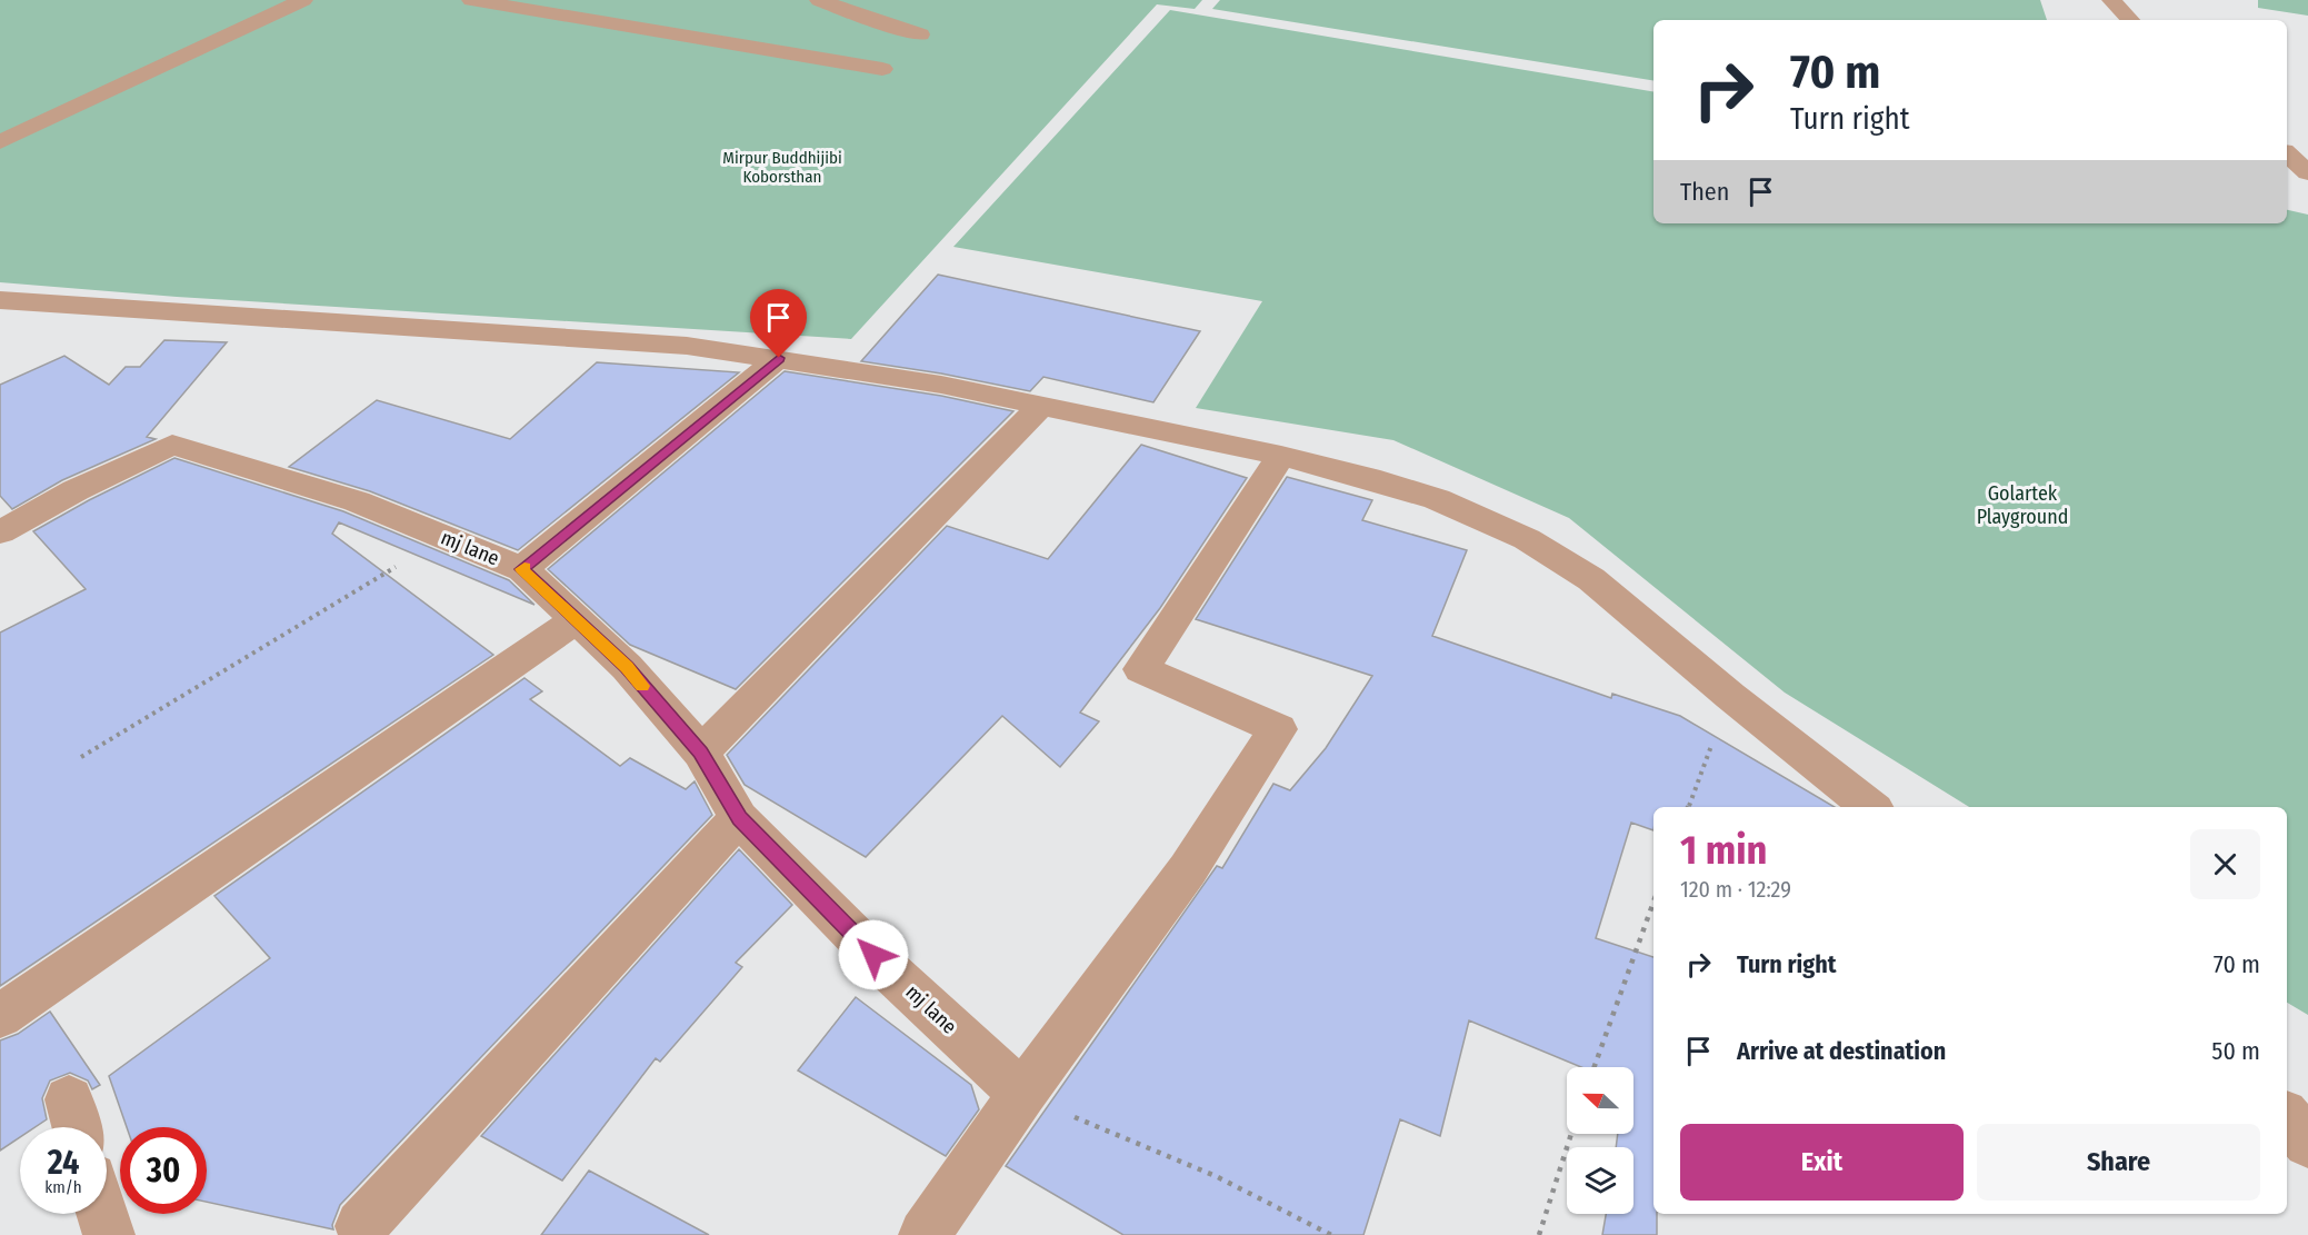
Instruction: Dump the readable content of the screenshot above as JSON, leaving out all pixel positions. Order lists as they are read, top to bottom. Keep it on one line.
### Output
{"streets":{"street":["mj lane"]},"parks":["Mirpur Buddhijibi Koborsthan","Golartek Playground"],"north":"left","page":{"turn":["70 m","Turn right"],"then":"Then","heading":["1 min","120 m · 12:29"],"list":[{"name":"Turn right","value":"70 m"},{"name":"Arrive at destination","value":"50 m"}],"buttons":["Exit","Share"],"speed":"24 km/h","limit":"30"}}
